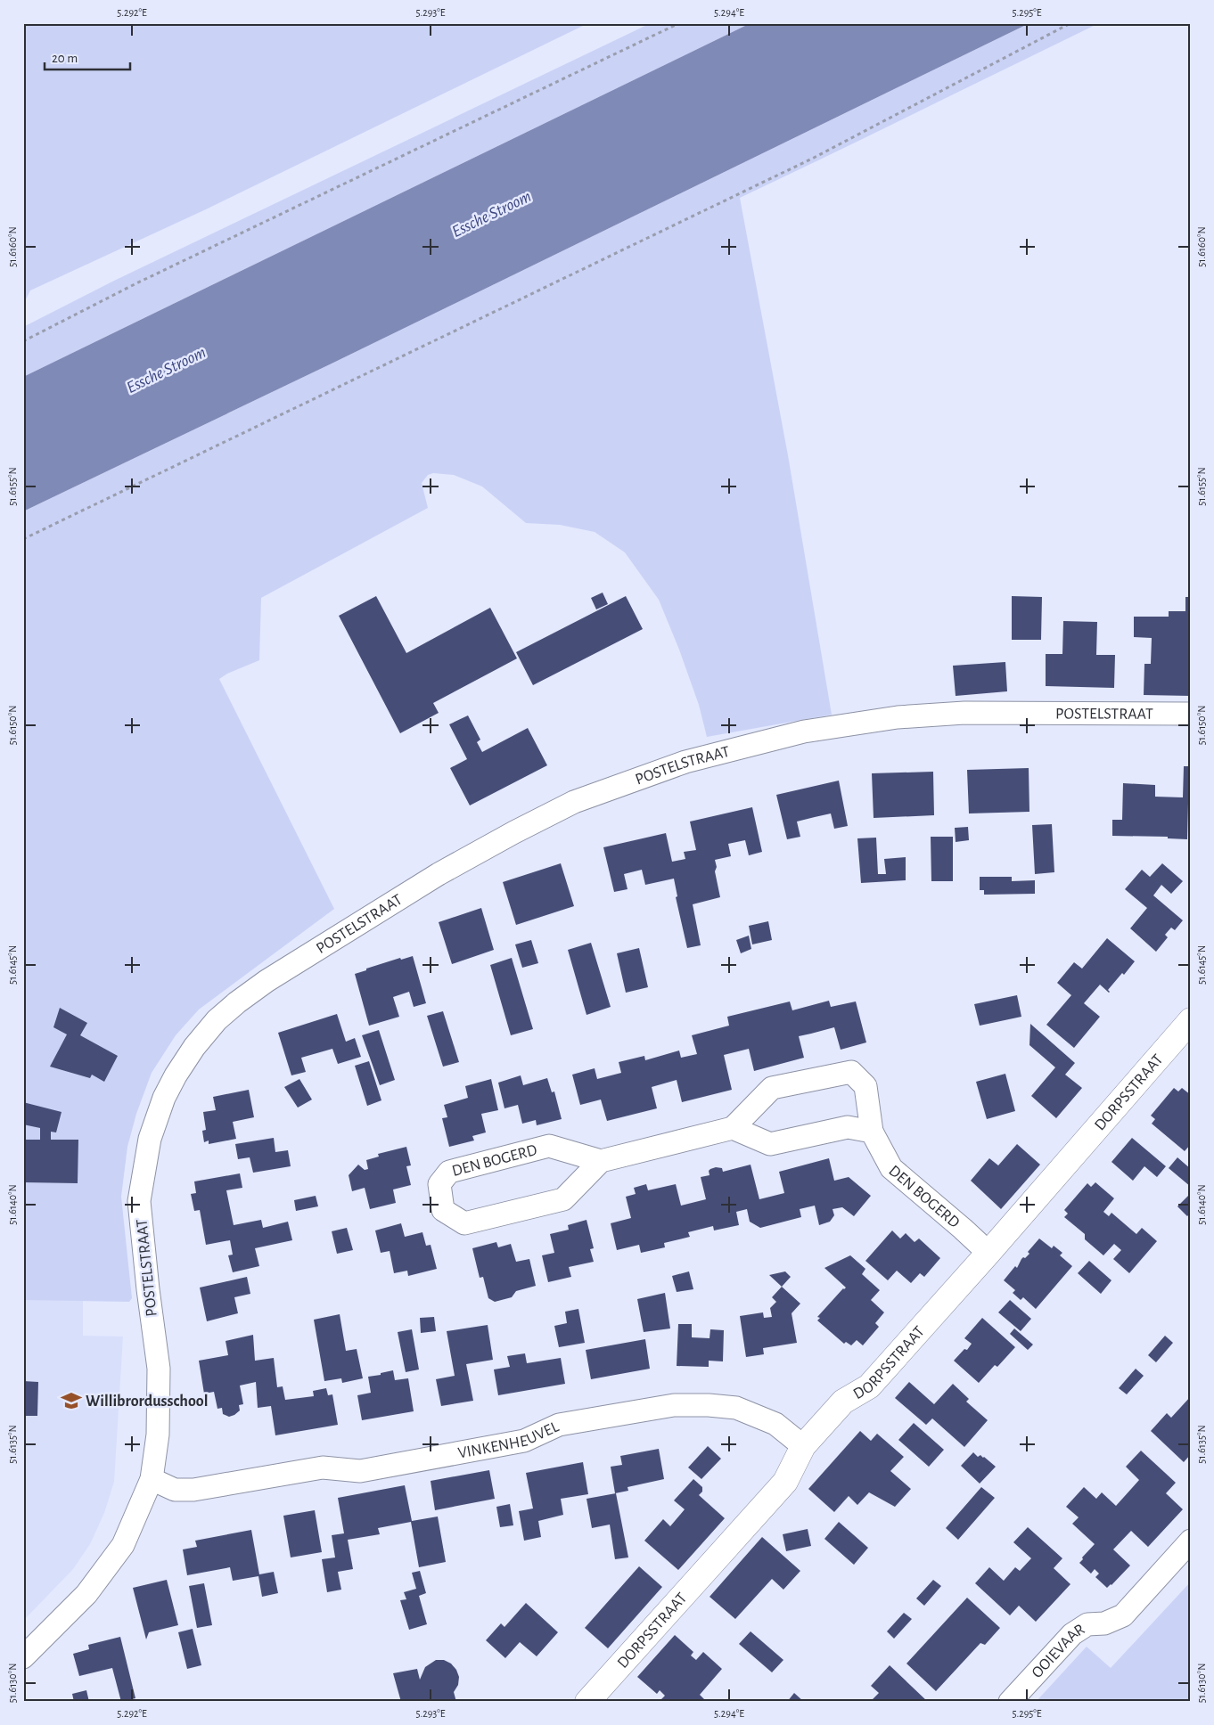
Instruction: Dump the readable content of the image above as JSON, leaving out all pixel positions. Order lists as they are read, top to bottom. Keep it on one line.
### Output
{"streets":{"street":["POSTELSTRAAT","DORPSSTRAAT","DEN BOGERD","VINKENHEUVEL","OOIEVAAR"]},"crossings":[["POSTELSTRAAT","VINKENHEUVEL"],["DORPSSTRAAT","DEN BOGERD"],["DORPSSTRAAT","VINKENHEUVEL"]],"water":["Essche Stroom"],"places":{"school or university":["Willibrordusschool"]},"scale_bar":"20 m","coordinates":["5.292°E","5.293°E","5.294°E","5.295°E","51.6160°N","51.6155°N","51.6150°N","51.6145°N","51.6140°N","51.6135°N","51.6130°N"]}
